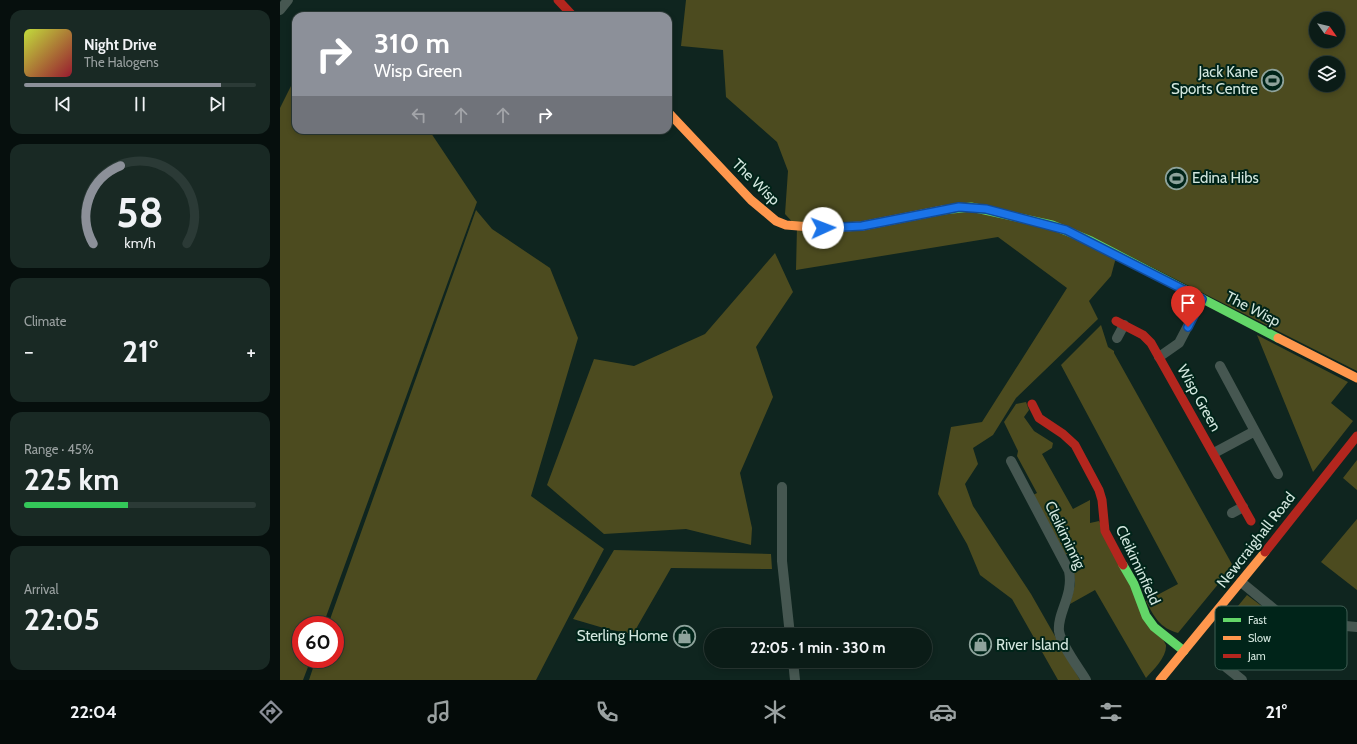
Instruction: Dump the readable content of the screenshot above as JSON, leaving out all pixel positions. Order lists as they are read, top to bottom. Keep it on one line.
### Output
{"streets":{"main road":["The Wisp","Wisp Green","Newcraighall Road","Cleikiminfield"],"street":["Cleikiminrig"]},"crossings":[["The Wisp","Wisp Green"],["Newcraighall Road","Cleikiminfield"]],"places":{"sports":["Jack Kane Sports Centre","Edina Hibs"],"shop":["Sterling Home","River Island"]},"legend":["Fast","Slow","Jam"],"north":"bottom right","page":{"turn":["310 m","Wisp Green"],"song":["Night Drive","The Halogens"],"tile":["Climate",["Range · 45%","225 km"],["Arrival","22:05"]],"heat":["−","21°","+"],"limit":"60","trip":"22:05 · 1 min · 330 m","tabs":["22:04","21°"],"gauge":["58","km/h"]}}
